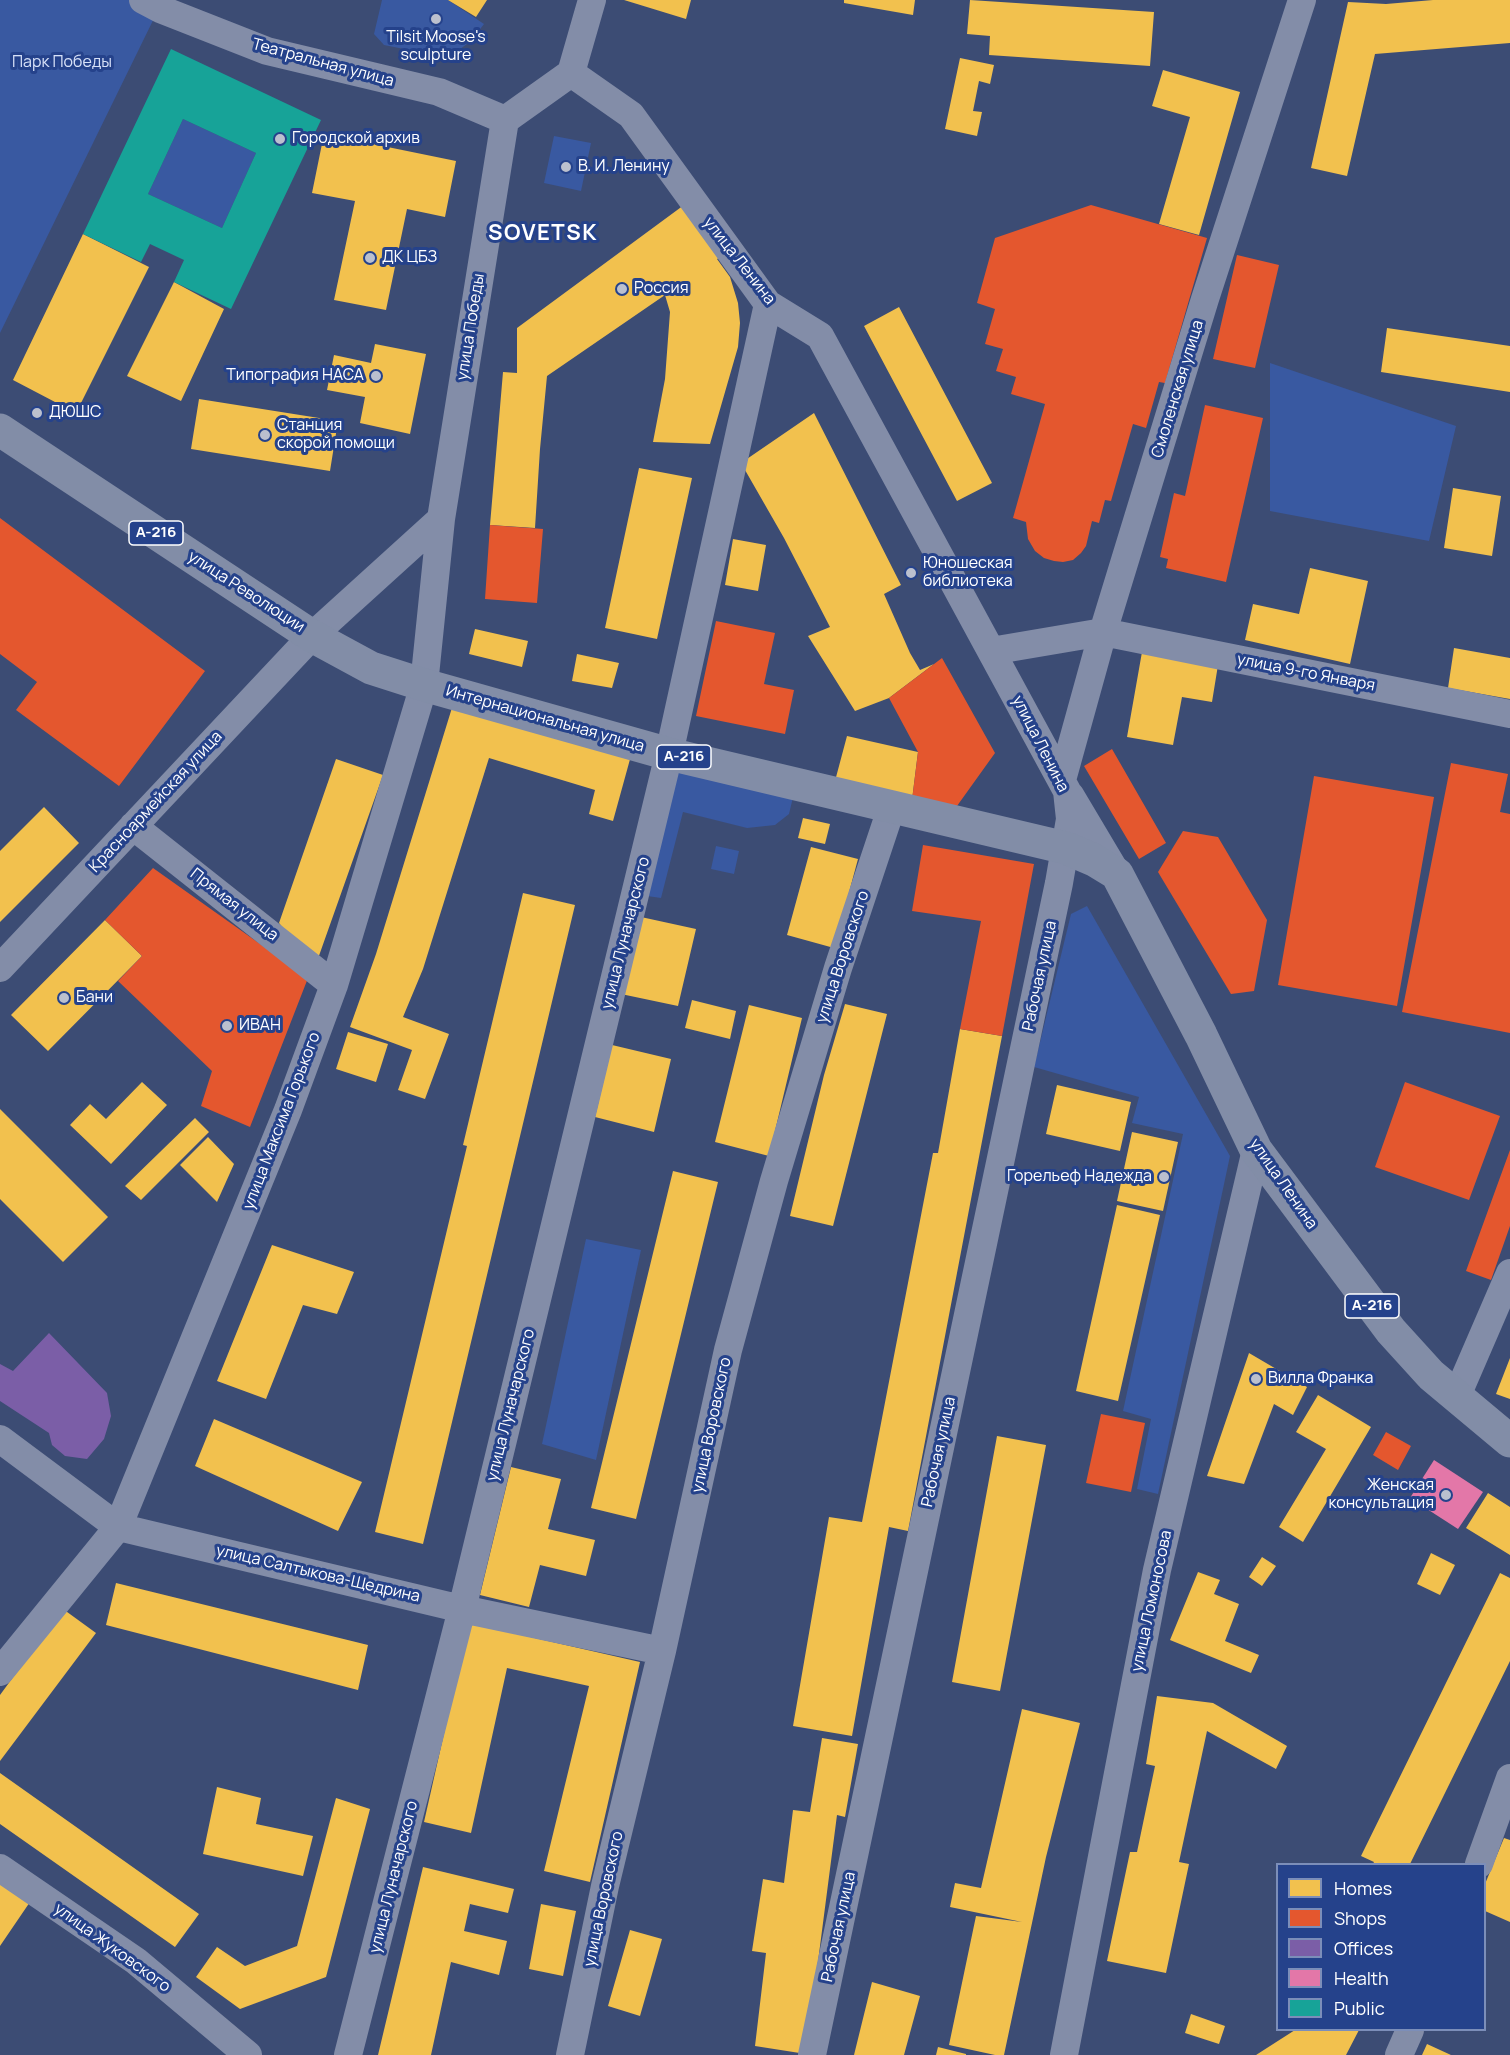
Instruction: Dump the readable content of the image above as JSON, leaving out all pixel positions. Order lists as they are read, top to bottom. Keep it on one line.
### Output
{"streets":{"main road":["улица Ленина","А-216","улица Революции","Интернациональная улица"],"street":["Театральная улица","улица Победы","Смоленская улица","улица 9-го Января","Красноармейская улица","Прямая улица","улица Луначарского","улица Воровского","Рабочая улица","улица Максима Горького","улица Салтыкова-Щедрина","улица Ломоносова","улица Жуковского"]},"crossings":[["Театральная улица","улица Победы"],["улица Ленина","Смоленская улица"],["улица Ленина","А-216"],["улица Ленина","Интернациональная улица"],["улица Ленина","улица Луначарского"],["улица Ленина","Рабочая улица"],["улица Ленина","улица Ломоносова"],["улица Победы","улица Максима Горького"],["Смоленская улица","улица 9-го Января"],["А-216","Интернациональная улица"],["А-216","Рабочая улица"],["улица Революции","Интернациональная улица"],["улица Революции","Красноармейская улица"],["Интернациональная улица","Красноармейская улица"],["Интернациональная улица","улица Луначарского"],["Интернациональная улица","улица Воровского"],["Интернациональная улица","Рабочая улица"],["Интернациональная улица","улица Максима Горького"],["Красноармейская улица","Прямая улица"],["Прямая улица","улица Максима Горького"],["улица Луначарского","улица Салтыкова-Щедрина"],["улица Воровского","улица Салтыкова-Щедрина"],["улица Максима Горького","улица Салтыкова-Щедрина"]],"districts":["SOVETSK"],"parks":["Парк Победы"],"places":["Tilsit Moose's sculpture","Городской архив","В. И. Ленину","ДК ЦБЗ","Россия","Типография НАСА","ДЮШС","Станция скорой помощи","Юношеская библиотека","Бани","ИВАН","Горельеф Надежда","Вилла Франка","Женская консультация"],"legend":["Homes","Shops","Offices","Health","Public"]}
